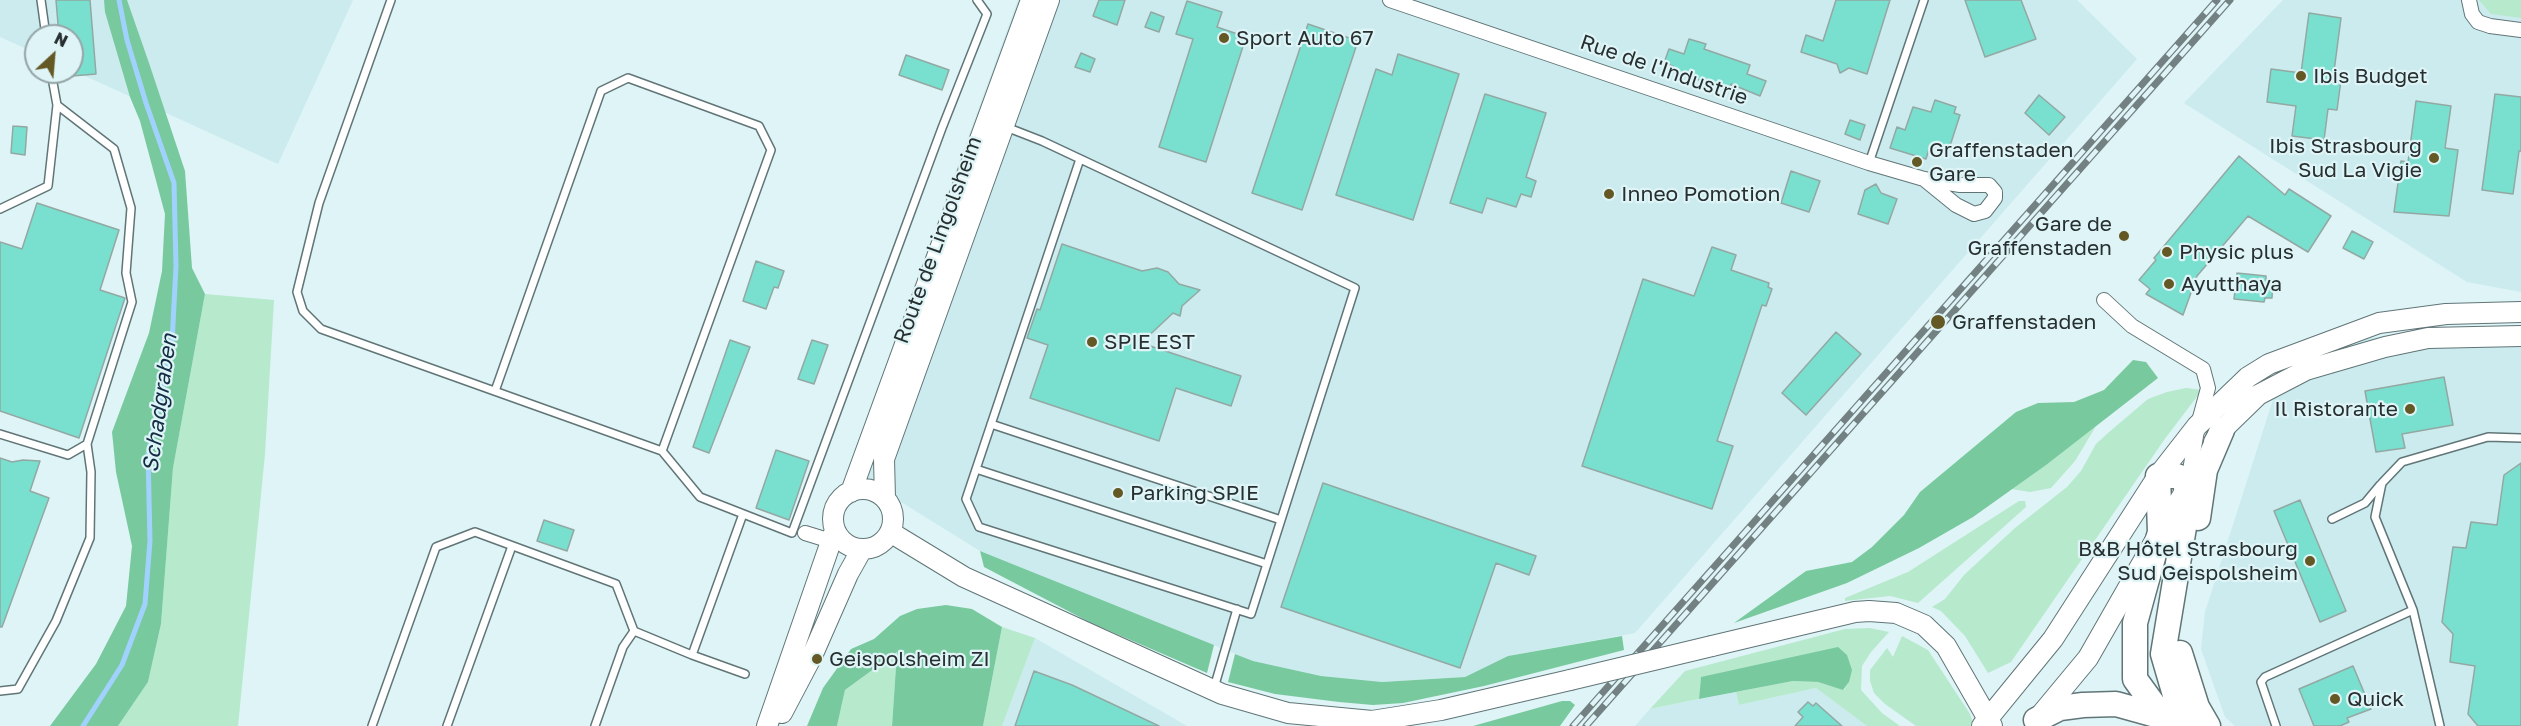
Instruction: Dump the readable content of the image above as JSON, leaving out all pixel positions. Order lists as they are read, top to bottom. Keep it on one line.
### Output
{"streets":{"main road":["Route de Lingolsheim"],"street":["Rue de l'Industrie"]},"water":["Schadgraben"],"places":["Sport Auto 67","Ibis Budget","Ibis Strasbourg Sud La Vigie","Graffenstaden Gare","Inneo Pomotion","Gare de Graffenstaden","Physic plus","Ayutthaya","Graffenstaden","SPIE EST","Il Ristorante","Parking SPIE","B&B Hôtel Strasbourg Sud Geispolsheim","Geispolsheim ZI","Quick"],"north":"top right"}
